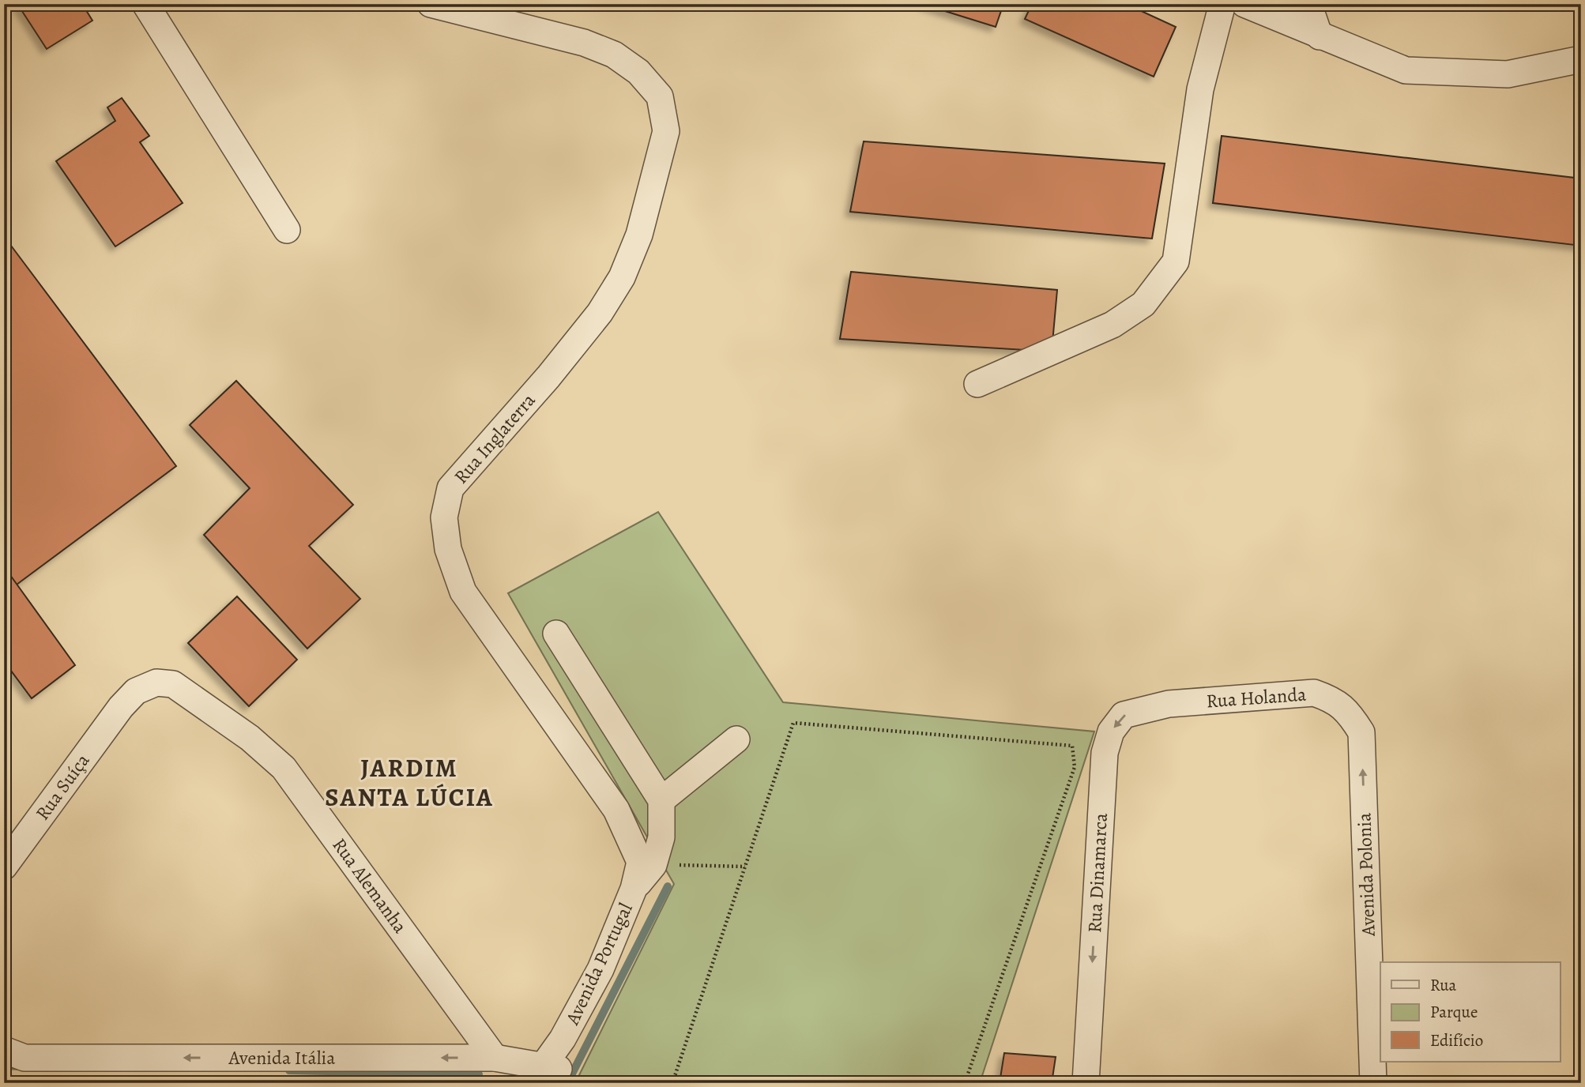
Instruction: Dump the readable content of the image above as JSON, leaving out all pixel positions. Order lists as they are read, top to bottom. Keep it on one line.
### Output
{"streets":{"street":["Rua Inglaterra","Rua Holanda","Rua Suíça","Rua Dinamarca","Avenida Polonia","Rua Alemanha","Avenida Portugal","Avenida Itália"]},"crossings":[["Rua Inglaterra","Avenida Portugal"],["Rua Holanda","Rua Dinamarca"],["Rua Holanda","Avenida Polonia"],["Rua Suíça","Rua Alemanha"],["Rua Alemanha","Avenida Itália"],["Avenida Portugal","Avenida Itália"]],"one_way":["Rua Dinamarca","Avenida Polonia","Avenida Itália"],"districts":["JARDIM SANTA LÚCIA"],"legend":["Rua","Parque","Edifício"]}
